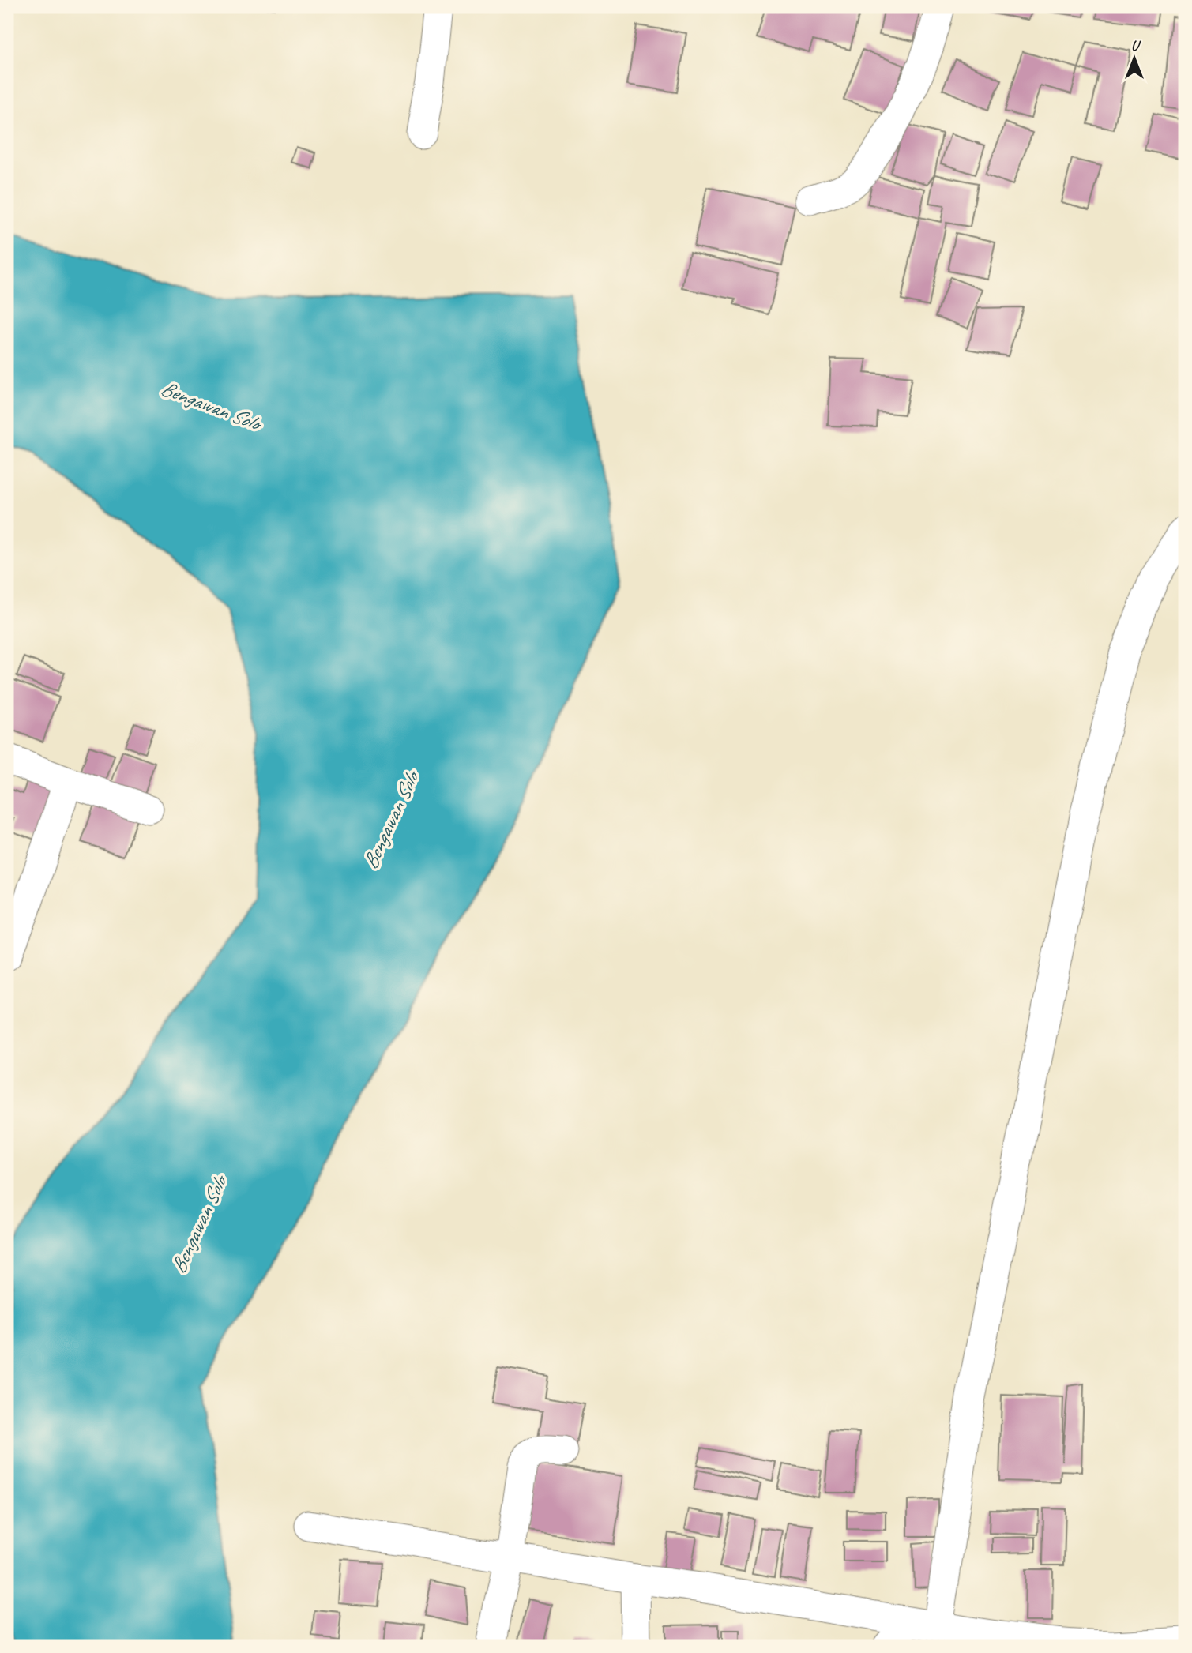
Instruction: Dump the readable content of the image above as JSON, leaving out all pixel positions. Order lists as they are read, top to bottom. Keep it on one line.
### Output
{"water":["Bengawan Solo"],"north":"top"}
